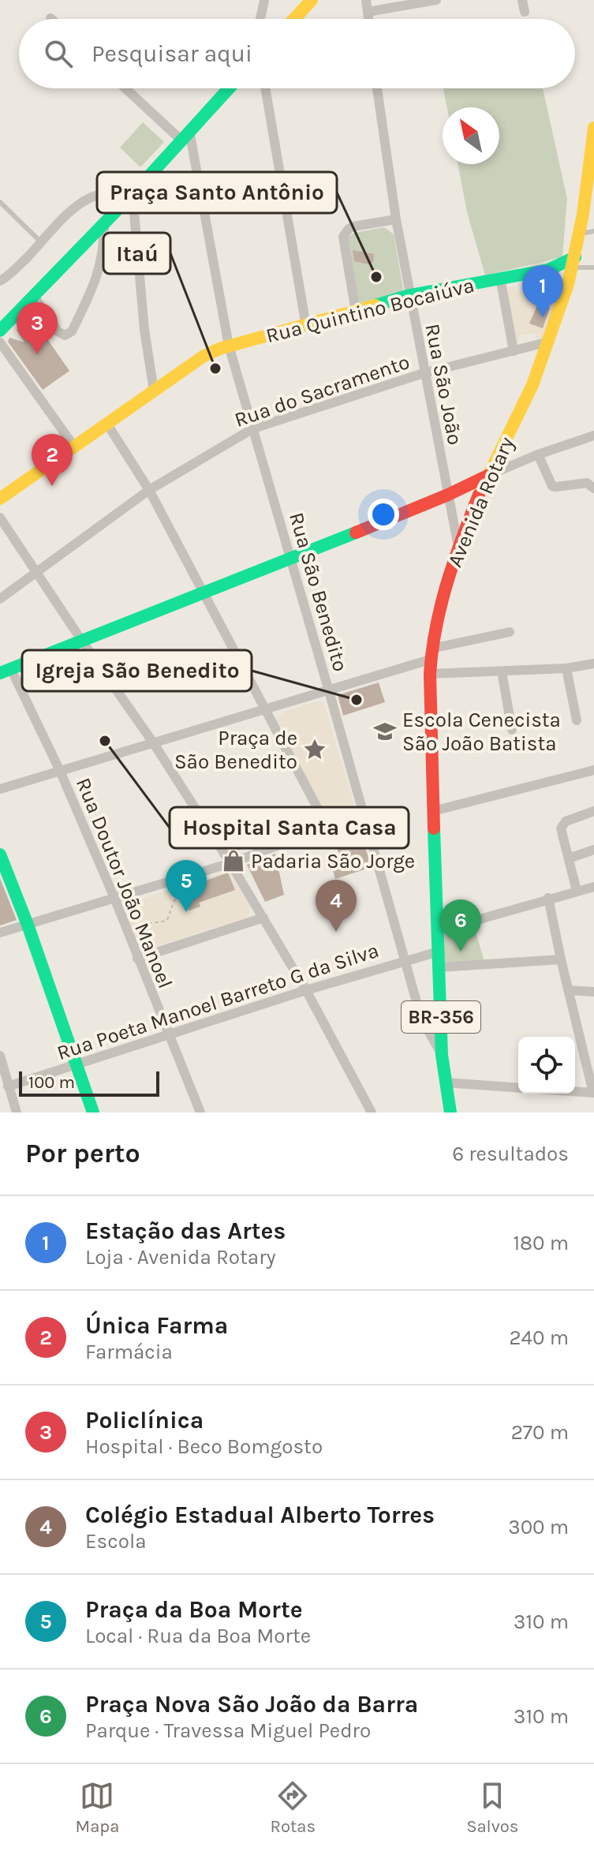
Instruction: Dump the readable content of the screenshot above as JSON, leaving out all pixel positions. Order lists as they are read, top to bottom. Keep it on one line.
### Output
{"streets":{"main road":["Rua Quintino Bocaiúva","Avenida Rotary","BR-356"],"street":["Rua São João","Rua do Sacramento","Rua São Benedito","Rua Doutor João Manoel","Rua Poeta Manoel Barreto G da Silva"]},"crossings":[["Rua Quintino Bocaiúva","Rua São João"],["Rua Quintino Bocaiúva","Avenida Rotary"],["Rua Quintino Bocaiúva","Rua São Benedito"],["Rua São João","Rua do Sacramento"],["Rua São João","Avenida Rotary"],["Rua do Sacramento","Avenida Rotary"],["Rua do Sacramento","Rua São Benedito"],["Avenida Rotary","Rua São Benedito"],["Avenida Rotary","Rua Poeta Manoel Barreto G da Silva"],["Rua São Benedito","Rua Poeta Manoel Barreto G da Silva"],["Rua Doutor João Manoel","Rua Poeta Manoel Barreto G da Silva"]],"places":{"other":["Praça Santo Antônio","Itaú","Igreja São Benedito","Hospital Santa Casa"],"school or university":["Escola Cenecista São João Batista"],"place":["Praça de São Benedito"],"shop":["Padaria São Jorge"]},"scale_bar":"100 m","north":"top left","page":{"search":"Pesquisar aqui","pins":["1","3","2","5","4","6"],"scale":"100 m","heading":["Por perto","6 resultados"],"list":[{"mark":"1","name":"Estação das Artes","note":"Loja · Avenida Rotary","value":"180 m"},{"mark":"2","name":"Única Farma","note":"Farmácia","value":"240 m"},{"mark":"3","name":"Policlínica","note":"Hospital · Beco Bomgosto","value":"270 m"},{"mark":"4","name":"Colégio Estadual Alberto Torres","note":"Escola","value":"300 m"},{"mark":"5","name":"Praça da Boa Morte","note":"Local · Rua da Boa Morte","value":"310 m"},{"mark":"6","name":"Praça Nova São João da Barra","note":"Parque · Travessa Miguel Pedro","value":"310 m"}],"nav":["Mapa","Rotas","Salvos"]}}
